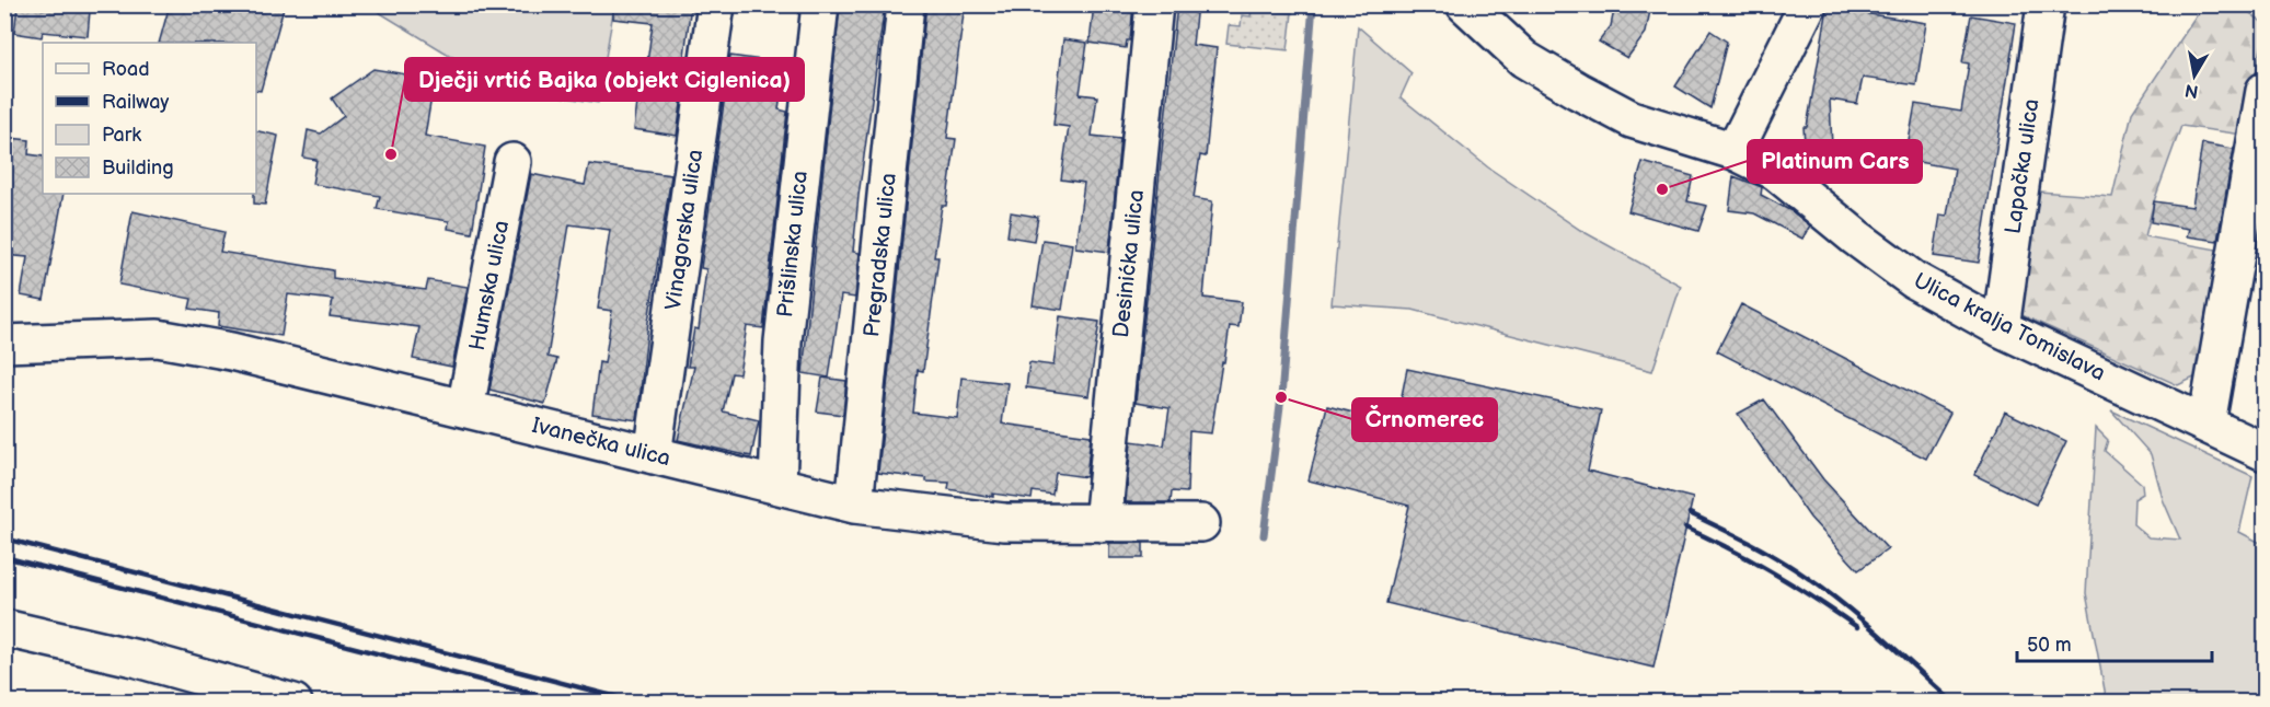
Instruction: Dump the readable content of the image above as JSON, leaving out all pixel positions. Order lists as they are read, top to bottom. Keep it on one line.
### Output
{"streets":{"street":["Lapačka ulica","Vinagorska ulica","Prišlinska ulica","Pregradska ulica","Desinićka ulica","Humska ulica","Ulica kralja Tomislava","Ivanečka ulica"]},"crossings":[["Lapačka ulica","Ulica kralja Tomislava"],["Vinagorska ulica","Ivanečka ulica"],["Prišlinska ulica","Ivanečka ulica"],["Pregradska ulica","Ivanečka ulica"],["Desinićka ulica","Ivanečka ulica"],["Humska ulica","Ivanečka ulica"]],"places":["Dječji vrtić Bajka (objekt Ciglenica)","Platinum Cars","Črnomerec"],"legend":["Road","Railway","Park","Building"],"scale_bar":"50 m","north":"bottom"}
